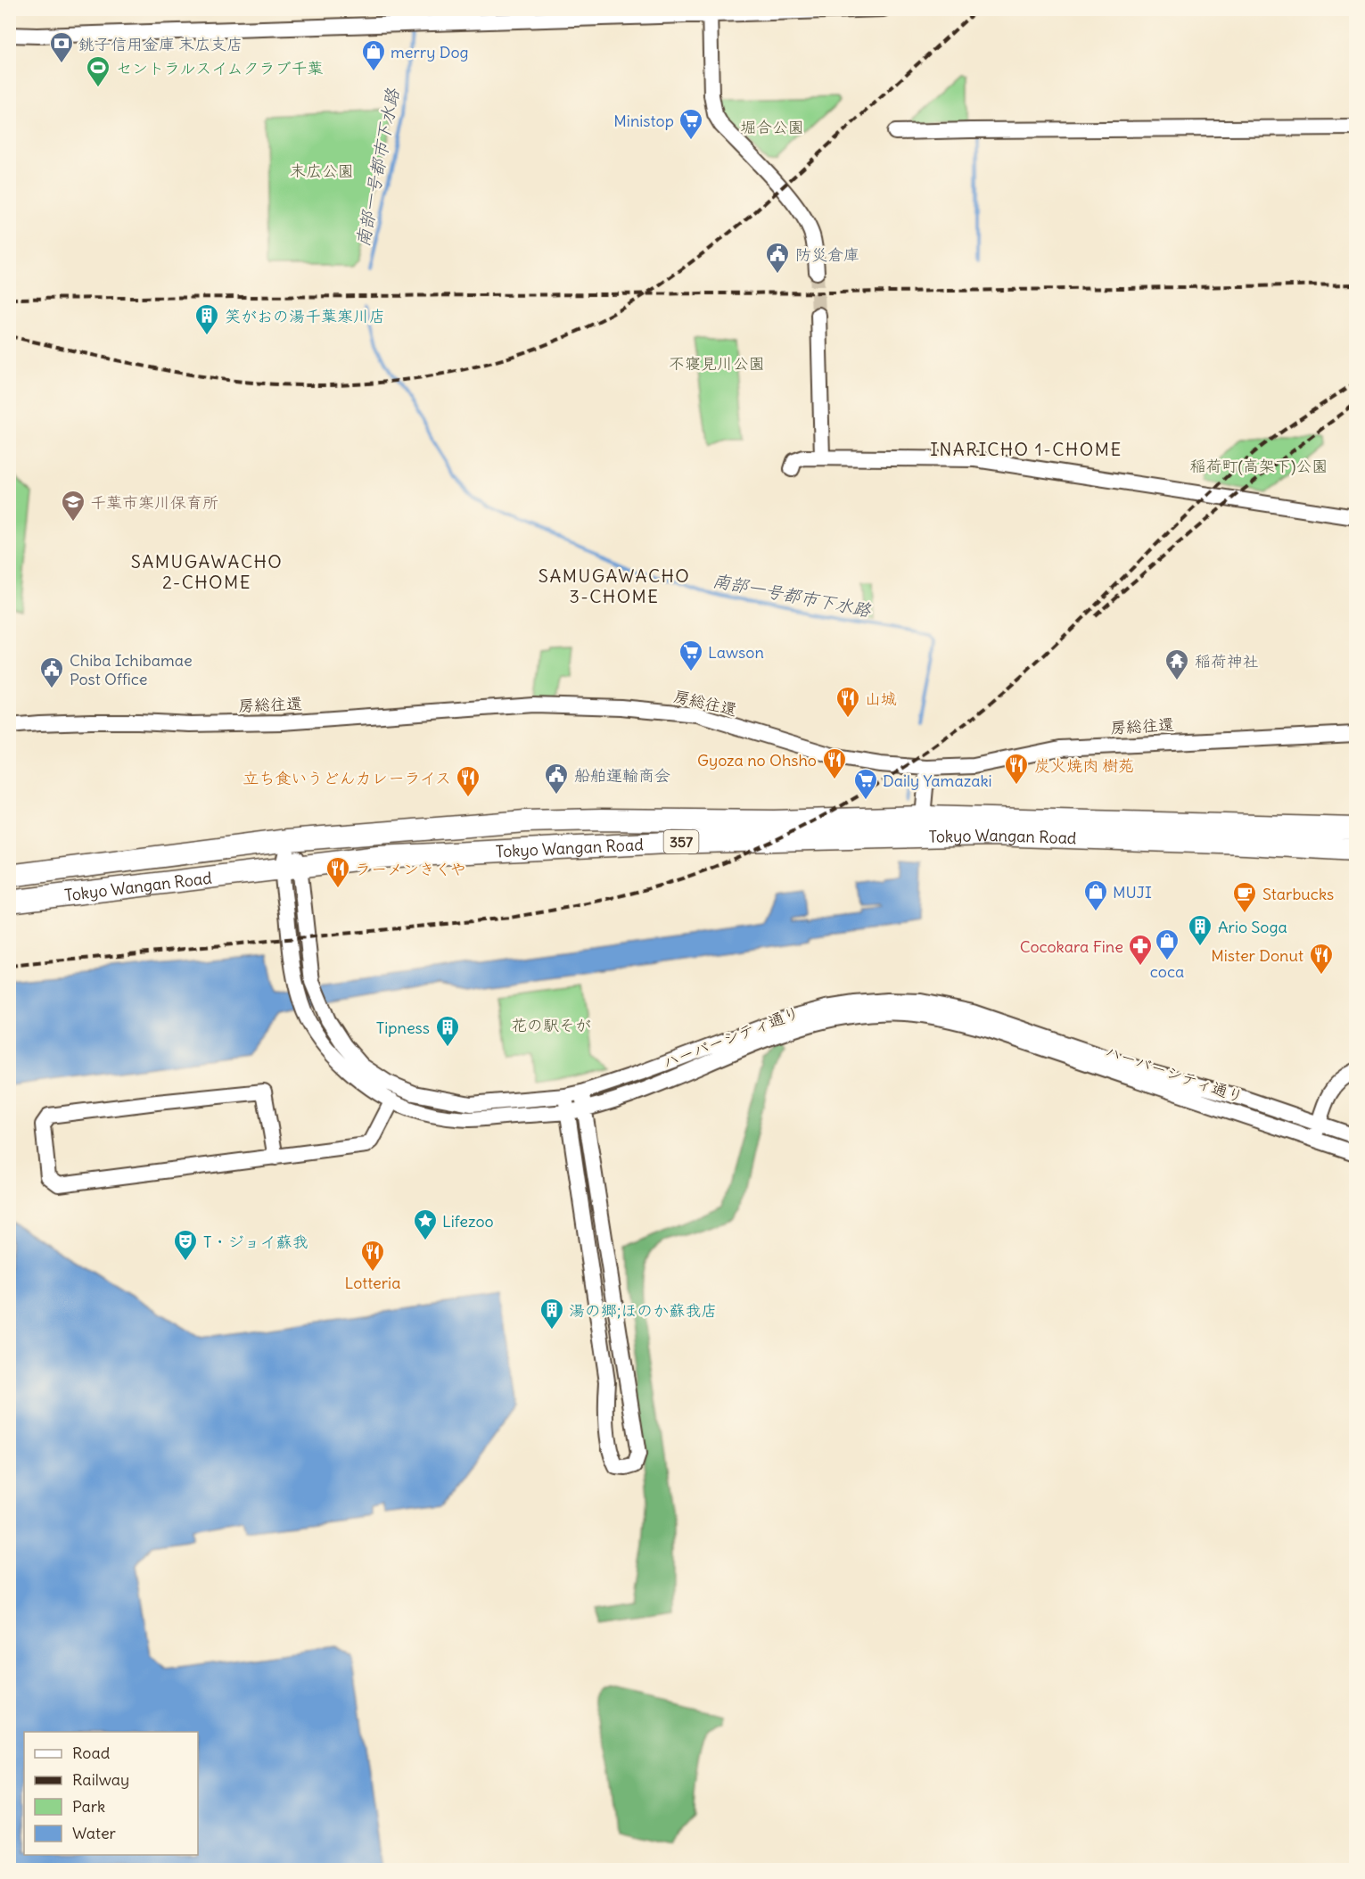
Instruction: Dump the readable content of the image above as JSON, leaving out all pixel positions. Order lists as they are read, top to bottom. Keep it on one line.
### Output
{"streets":{"highway":["Tokyo Wangan Road","357"],"street":["房総往還","ハーバーシティ通り"]},"crossings":[["Tokyo Wangan Road","ハーバーシティ通り"]],"districts":["INARICHO 1-CHOME","SAMUGAWACHO 2-CHOME","SAMUGAWACHO 3-CHOME"],"water":["南部一号都市下水路"],"parks":["堀合公園","末広公園","不寝見川公園","稲荷町(高架下)公園","花の駅そが"],"places":{"bank":["銚子信用金庫 末広支店"],"shop":["merry Dog","MUJI","coca"],"sports":["セントラルスイムクラブ千葉"],"supermarket":["Ministop","Lawson","Daily Yamazaki"],"public building":["防災倉庫","Chiba Ichibamae Post Office","船舶運輸商会"],"building":["笑がおの湯千葉寒川店","Ario Soga","Tipness","湯の郷;ほのか蘇我店"],"school or university":["千葉市寒川保育所"],"temple":["稲荷神社"],"restaurant":["山城","Gyoza no Ohsho","炭火焼肉 樹苑","立ち食いうどんカレーライス","ラーメンきくや","Mister Donut","Lotteria"],"cafe":["Starbucks"],"pharmacy":["Cocokara Fine"],"place":["Lifezoo"],"theatre":["T・ジョイ蘇我"]},"legend":["Road","Railway","Park","Water"]}
